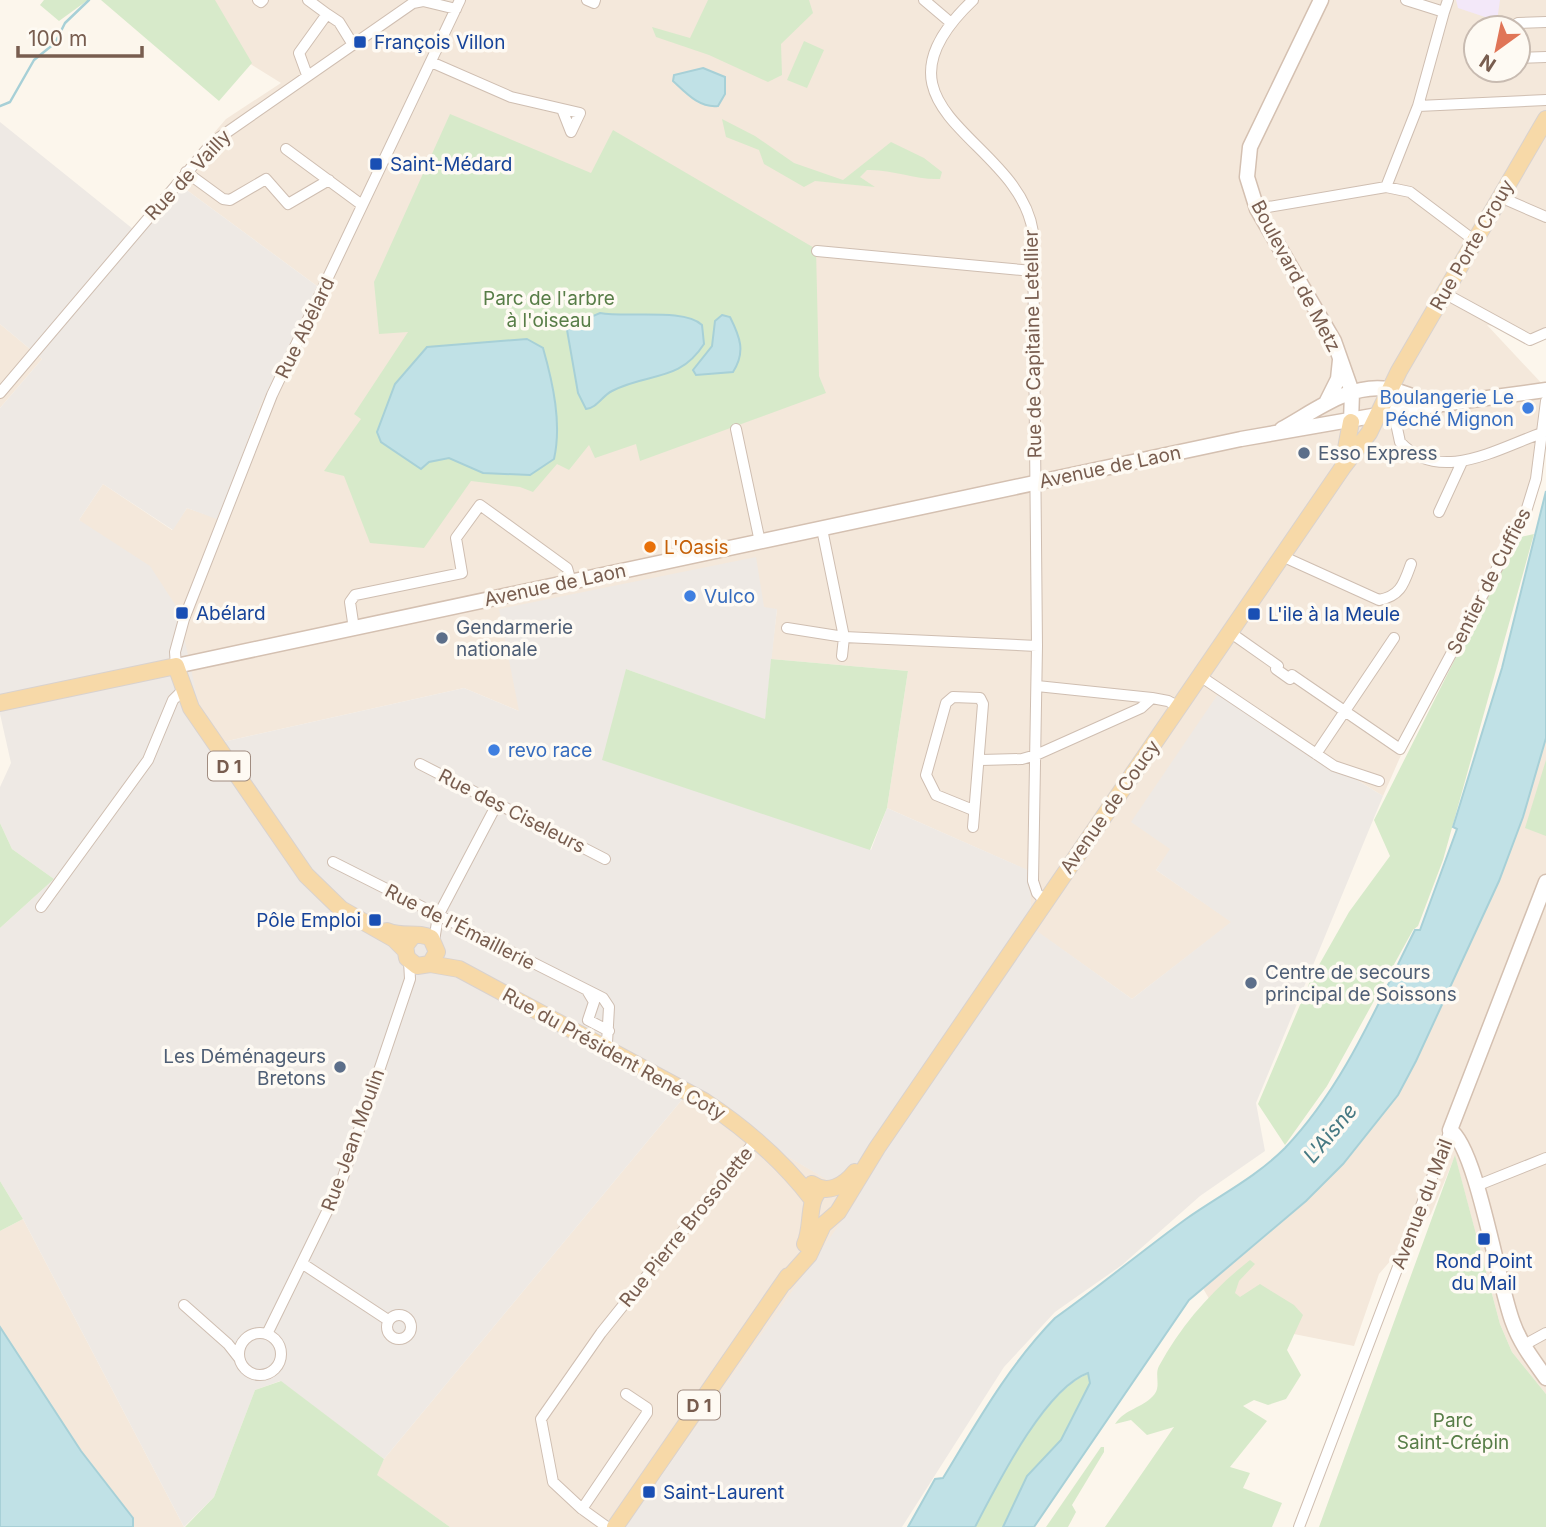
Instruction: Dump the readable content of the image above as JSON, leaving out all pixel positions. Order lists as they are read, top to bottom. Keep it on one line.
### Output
{"streets":{"main road":["Rue Porte Crouy","Boulevard de Metz","Avenue de Laon","D 1","Avenue de Coucy","Rue du Président René Coty","Avenue du Mail"],"street":["Rue de Vailly","Rue Abélard","Rue de Capitaine Letellier","Sentier de Cuffies","Rue des Ciseleurs","Rue de l'Émaillerie","Rue Jean Moulin","Rue Pierre Brossolette"]},"crossings":[["Rue de Vailly","Rue Abélard"],["Rue Porte Crouy","Avenue de Coucy"],["Rue Abélard","Avenue de Laon"],["Rue Abélard","Rue du Président René Coty"],["Rue de Capitaine Letellier","Avenue de Laon"],["Rue de Capitaine Letellier","Avenue de Coucy"],["Avenue de Laon","Rue du Président René Coty"],["D 1","Avenue de Coucy"],["Avenue de Coucy","Rue du Président René Coty"],["Rue de l'Émaillerie","Rue du Président René Coty"],["Rue de l'Émaillerie","Rue Jean Moulin"],["Rue du Président René Coty","Rue Jean Moulin"],["Rue du Président René Coty","Rue Pierre Brossolette"]],"water":["L'Aisne"],"parks":["Parc de l'arbre à l'oiseau","Parc Saint-Crépin"],"places":{"transit":["François Villon","Saint-Médard","Abélard","L'ile à la Meule","Pôle Emploi","Rond Point du Mail","Saint-Laurent"],"other":["Boulangerie Le Péché Mignon","Esso Express","L'Oasis","Vulco","Gendarmerie nationale","revo race","Centre de secours principal de Soissons","Les Déménageurs Bretons"]},"scale_bar":"100 m","north":"bottom left"}
